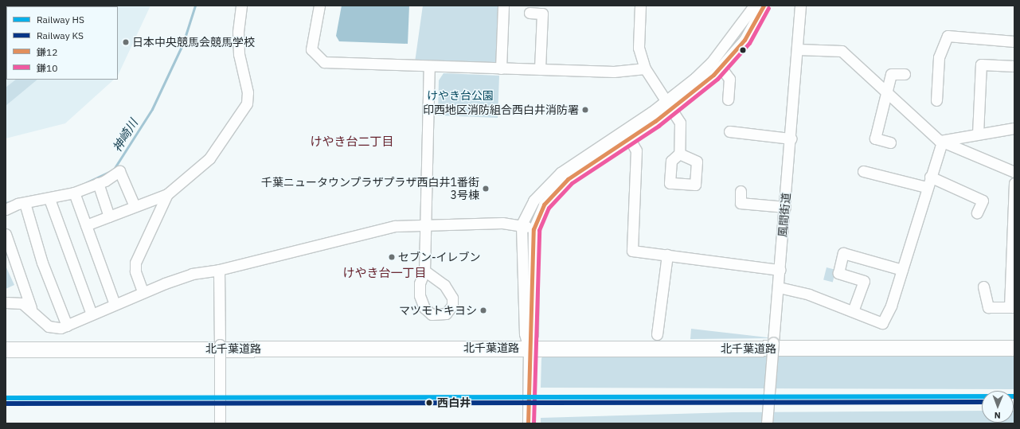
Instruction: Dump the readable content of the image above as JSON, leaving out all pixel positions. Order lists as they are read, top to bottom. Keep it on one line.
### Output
{"streets":{"highway":["北千葉道路"],"street":["風間街道"]},"districts":["けやき台二丁目","けやき台一丁目"],"water":["神崎川"],"parks":["けやき台公園"],"places":["日本中央競馬会競馬学校","印西地区消防組合西白井消防署","千葉ニュータウンプラザプラザ西白井1番街 3号棟","セブン-イレブン","マツモトキヨシ","西白井"],"lines":["transit line 鎌12","transit line 鎌10","rail line HS","rail line KS"],"legend":["Railway HS","Railway KS","鎌12","鎌10"],"north":"bottom"}
